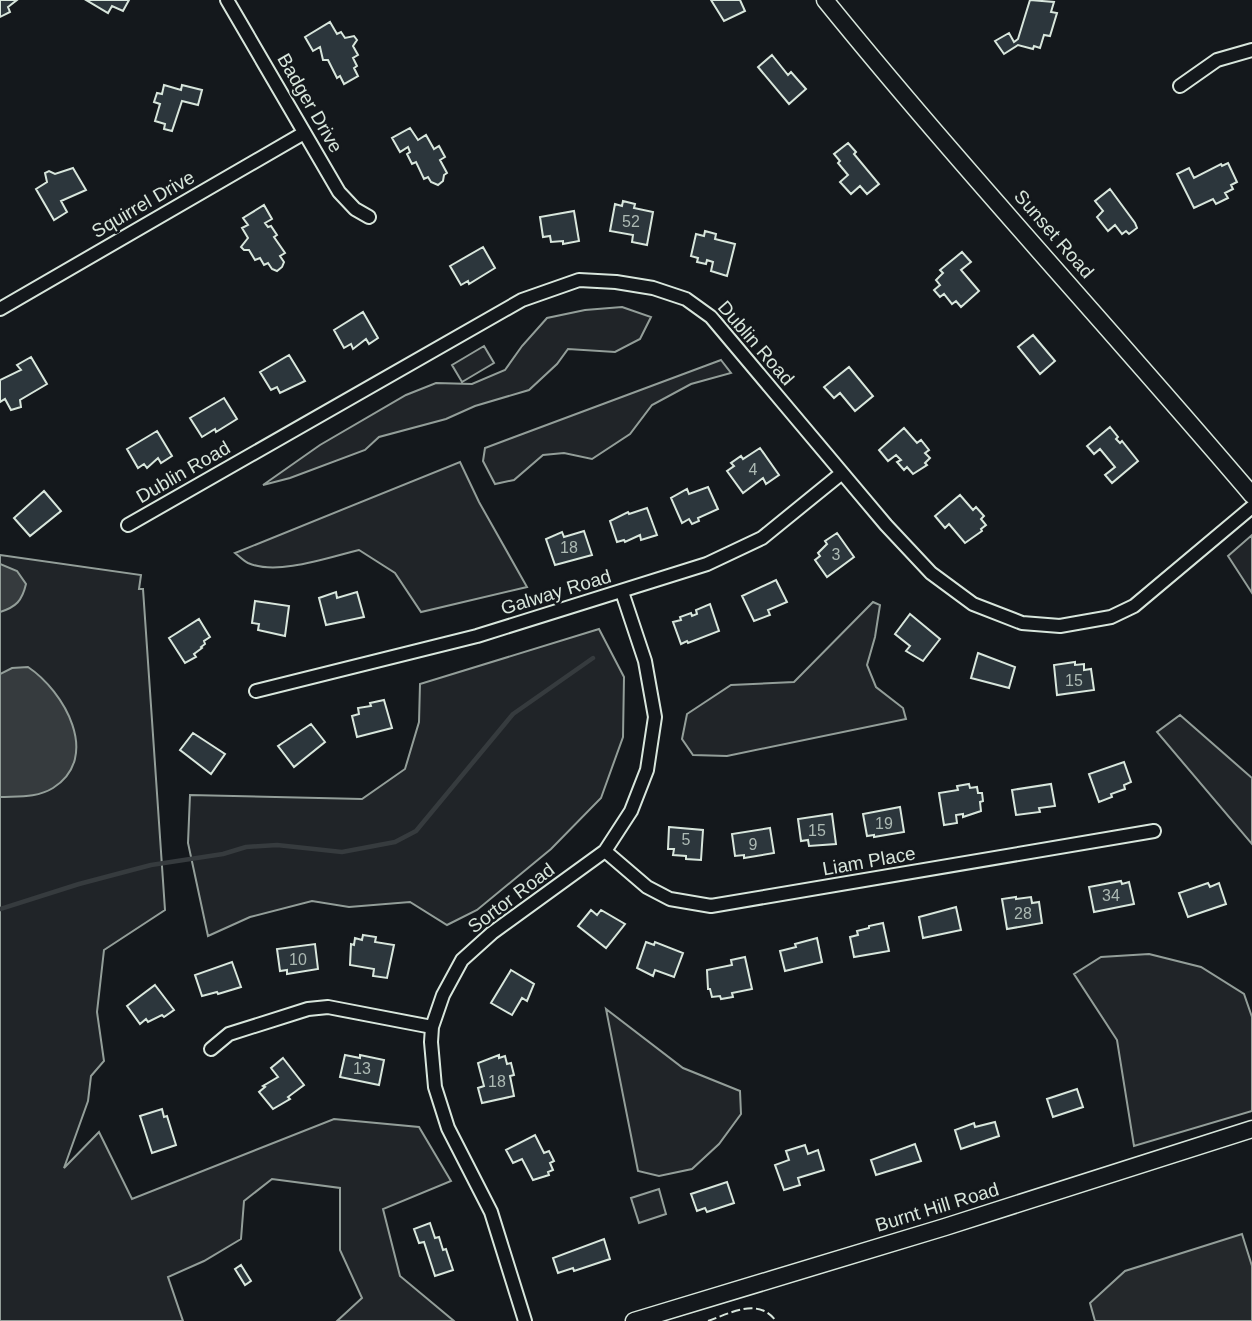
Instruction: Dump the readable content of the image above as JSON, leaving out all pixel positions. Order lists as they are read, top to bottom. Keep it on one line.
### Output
{"streets":{"street":["Badger Drive","Squirrel Drive","Sunset Road","Dublin Road","Galway Road","Liam Place","Sortor Road","Burnt Hill Road"]},"crossings":[["Badger Drive","Squirrel Drive"],["Dublin Road","Galway Road"],["Galway Road","Sortor Road"],["Liam Place","Sortor Road"]],"house_numbers":["52","4","18","3","15","19","15","5","9","34","28","10","13","18"]}
